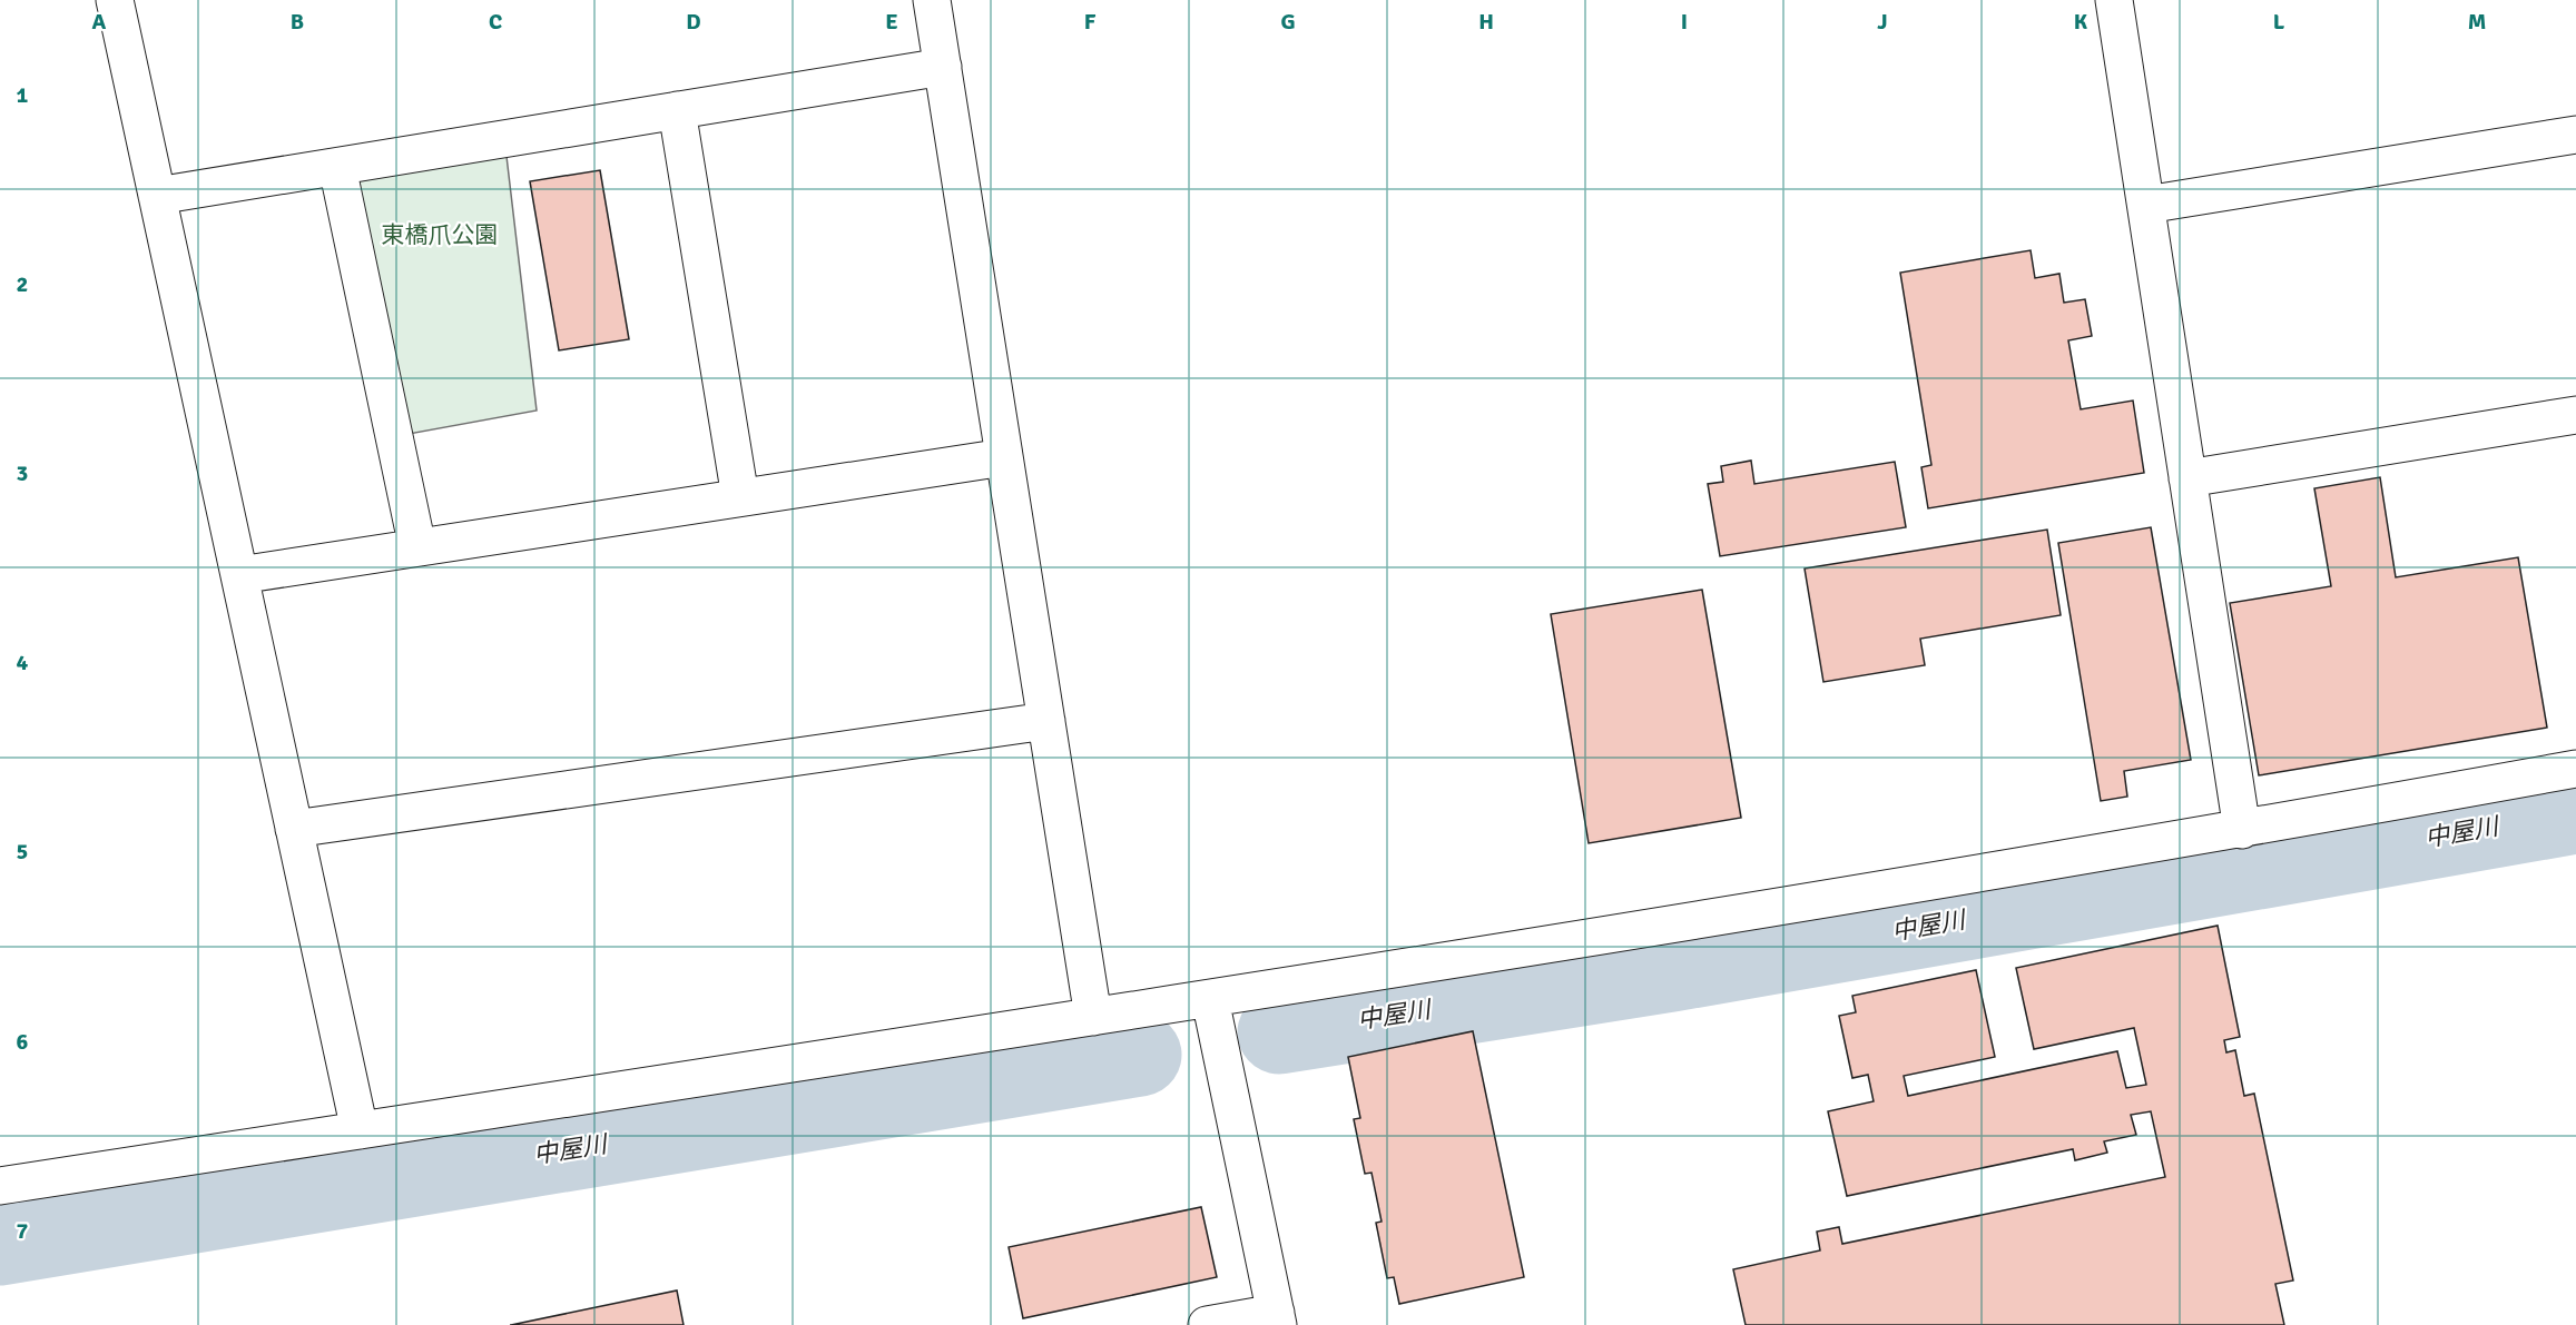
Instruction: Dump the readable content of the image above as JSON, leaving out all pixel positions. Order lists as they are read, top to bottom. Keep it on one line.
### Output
{"water":["中屋川"],"parks":["東橋爪公園"],"grid":{"columns":["A","B","C","D","E","F","G","H","I","J","K","L","M"],"rows":["1","2","3","4","5","6","7"]}}
